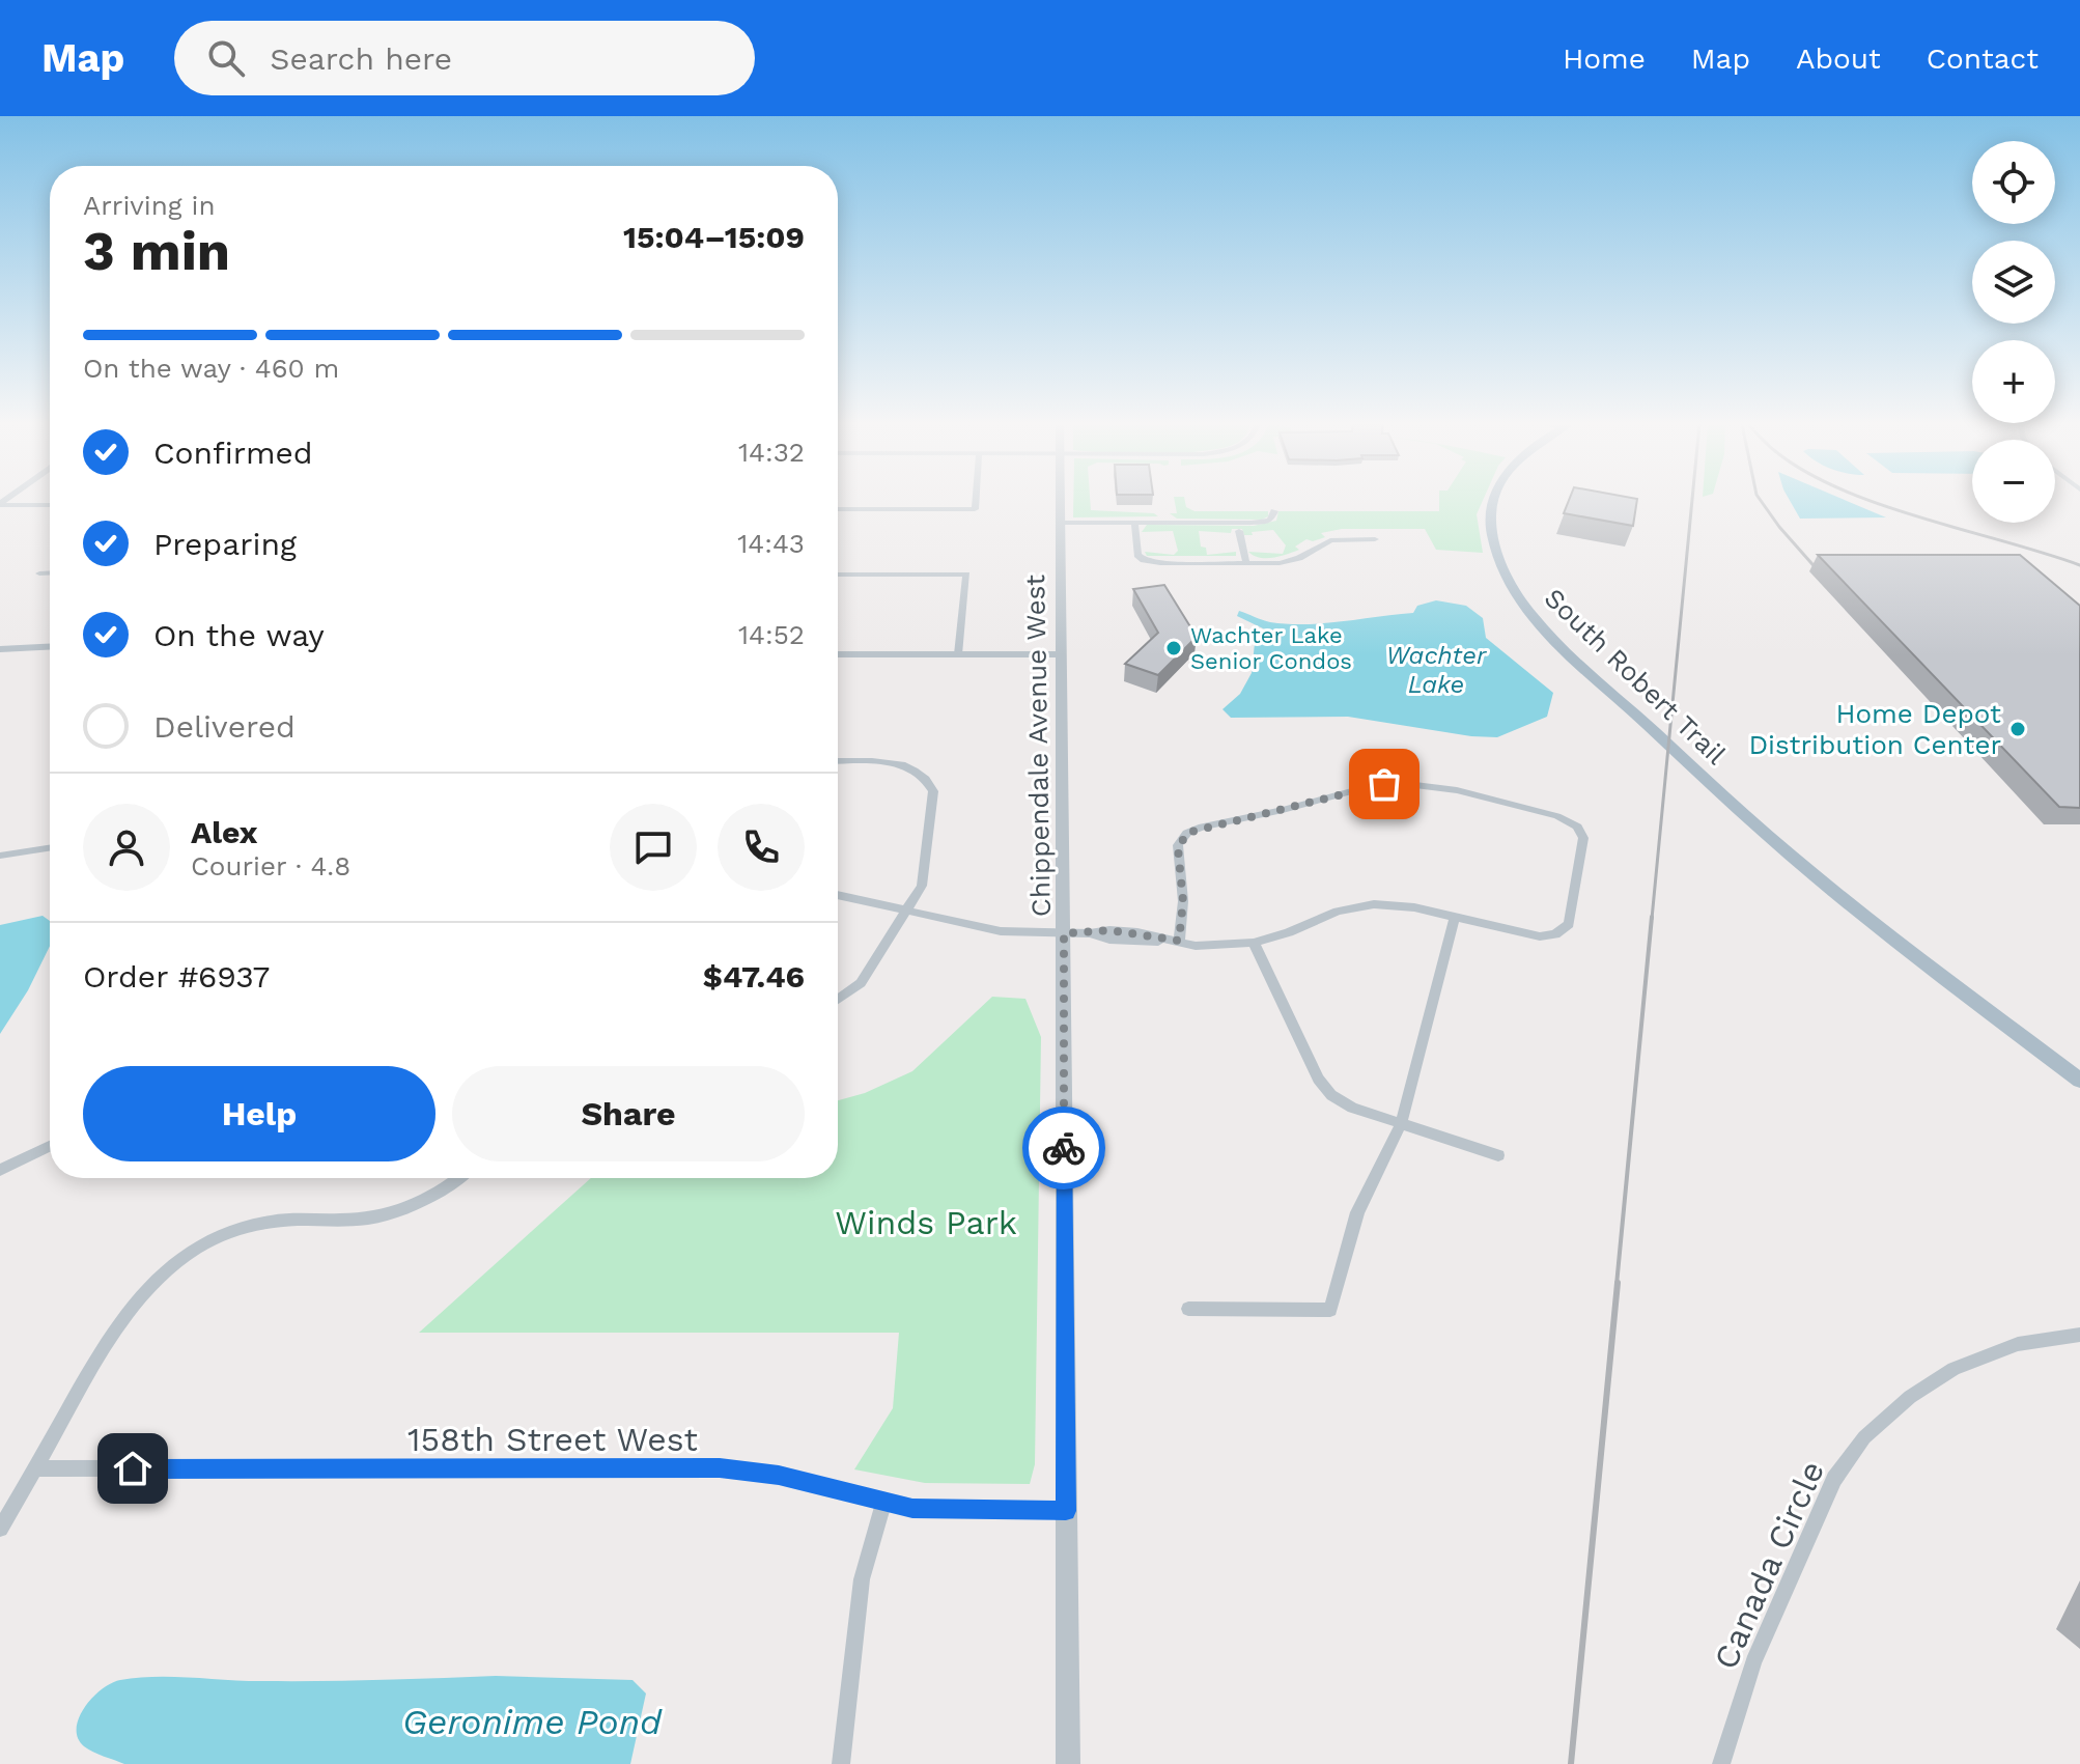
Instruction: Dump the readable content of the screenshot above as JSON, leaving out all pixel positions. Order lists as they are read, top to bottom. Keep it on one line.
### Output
{"streets":{"main road":["South Robert Trail"],"street":["Chippendale Avenue West","158th Street West","Canada Circle"]},"crossings":[["Chippendale Avenue West","158th Street West"]],"water":["Wachter Lake","Geronime Pond"],"parks":["Winds Park"],"places":["Wachter Lake Senior Condos","Home Depot Distribution Center"],"page":{"header":"Map","search":"Search here","nav":["Home","Map","About","Contact"],"map_buttons":["+","−"],"heading":["3 min","Arriving in","15:04–15:09"],"panel":["Alex","Courier · 4.8","Order #6937","$47.46"],"bar":"On the way · 460 m","list":[["Confirmed","14:32"],["Preparing","14:43"],["On the way","14:52"],"Delivered"],"buttons":["Help","Share"]}}
